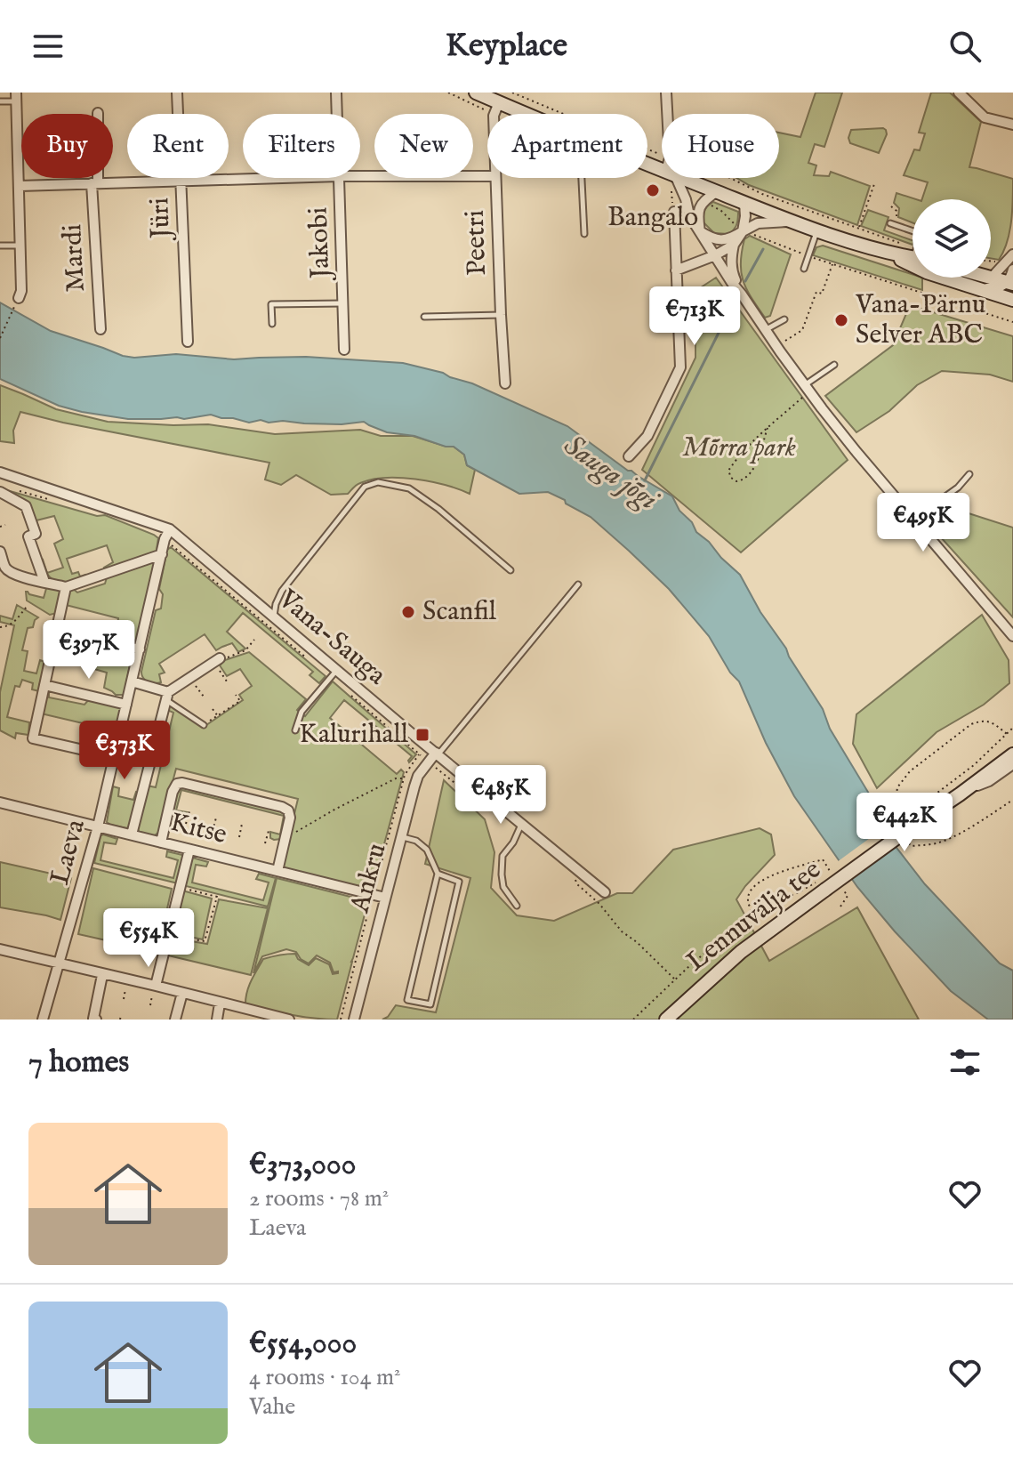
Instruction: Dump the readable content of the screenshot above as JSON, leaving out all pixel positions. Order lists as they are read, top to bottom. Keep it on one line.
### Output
{"streets":{"main road":["Lennuvälja tee"],"street":["Jüri","Jakobi","Peetri","Mardi","Vana-Sauga","Kitse","Laeva","Ankru"]},"crossings":[["Vana-Sauga","Laeva"],["Vana-Sauga","Ankru"],["Kitse","Laeva"],["Kitse","Ankru"]],"water":["Sauga jõgi"],"parks":["Mõrra park"],"places":{"other":["Bangalo","Vana-Pärnu Selver ABC","Scanfil"],"transit":["Kalurihall"]},"page":{"header":"Keyplace","chip":["Buy","Rent","Filters","New","Apartment","House"],"price":["€713K","€495K","€397K","€373K","€485K","€442K","€554K"],"heading":"7 homes","list":[{"name":"€373,000","note":"2 rooms · 78 m² · Laeva"},{"name":"€554,000","note":"4 rooms · 104 m² · Vahe"}]}}
